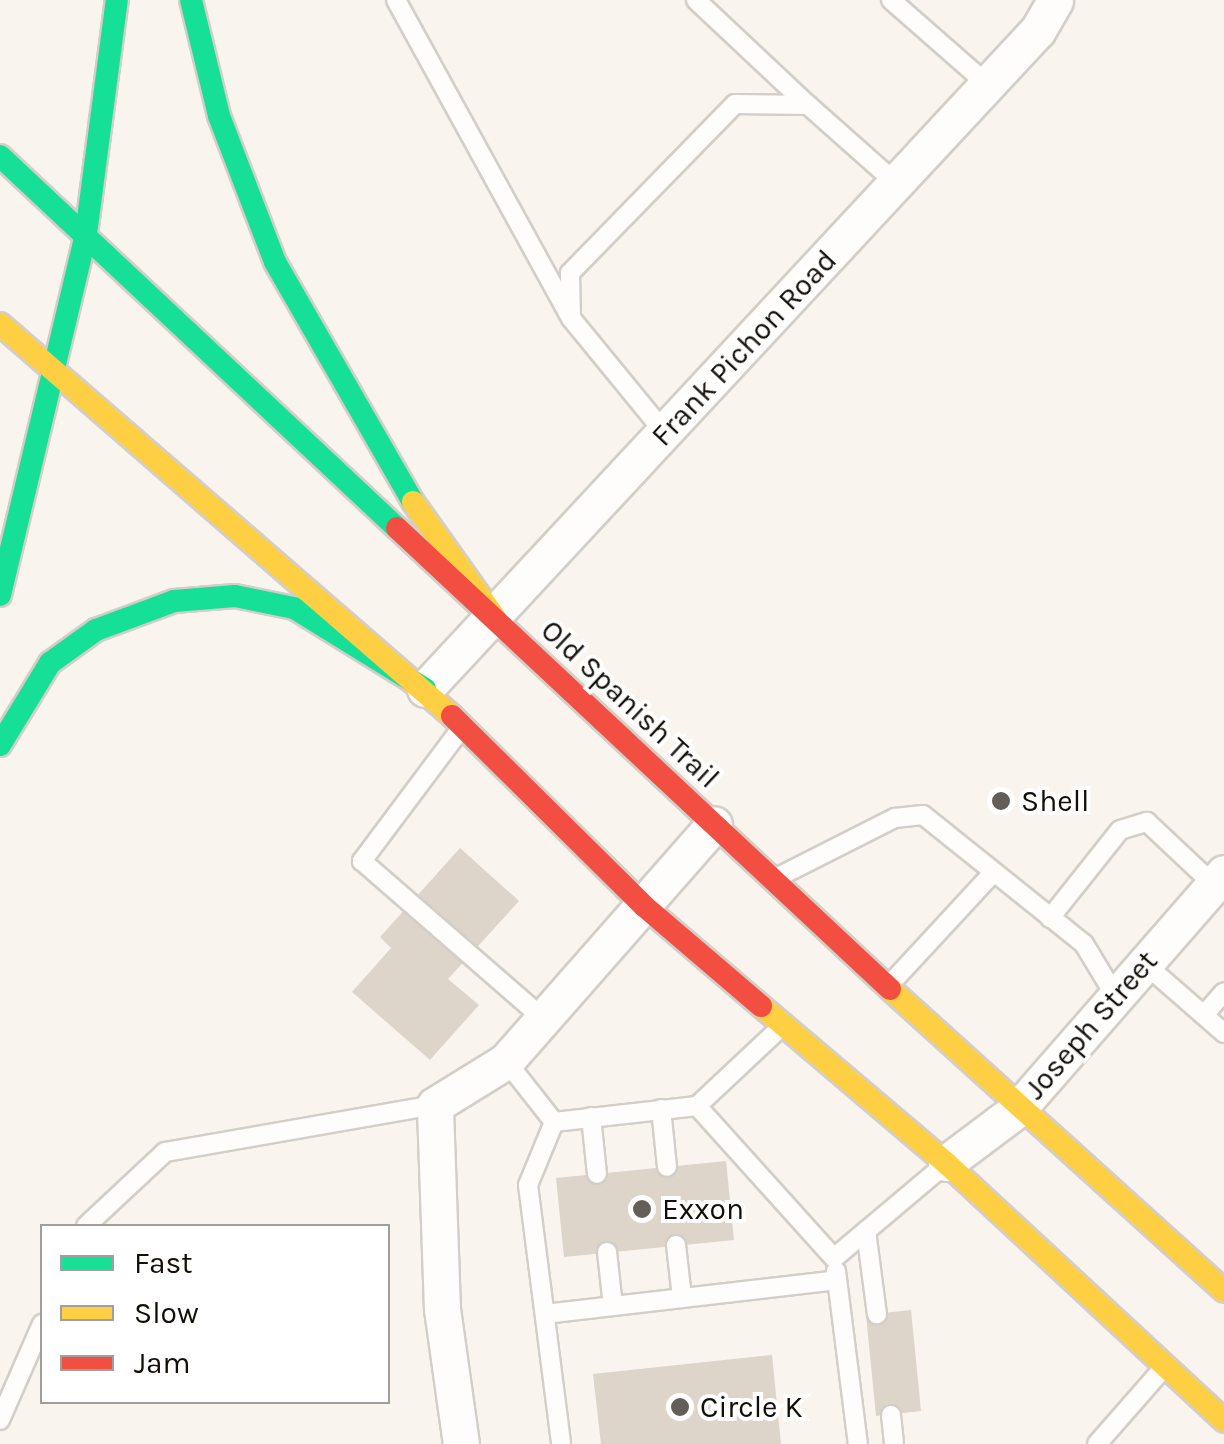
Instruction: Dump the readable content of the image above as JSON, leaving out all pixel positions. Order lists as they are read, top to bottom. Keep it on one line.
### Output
{"streets":{"main road":["Old Spanish Trail"],"street":["Frank Pichon Road","Joseph Street"]},"crossings":[["Frank Pichon Road","Old Spanish Trail"],["Old Spanish Trail","Joseph Street"]],"places":["Shell","Exxon","Circle K"],"legend":["Fast","Slow","Jam"]}
